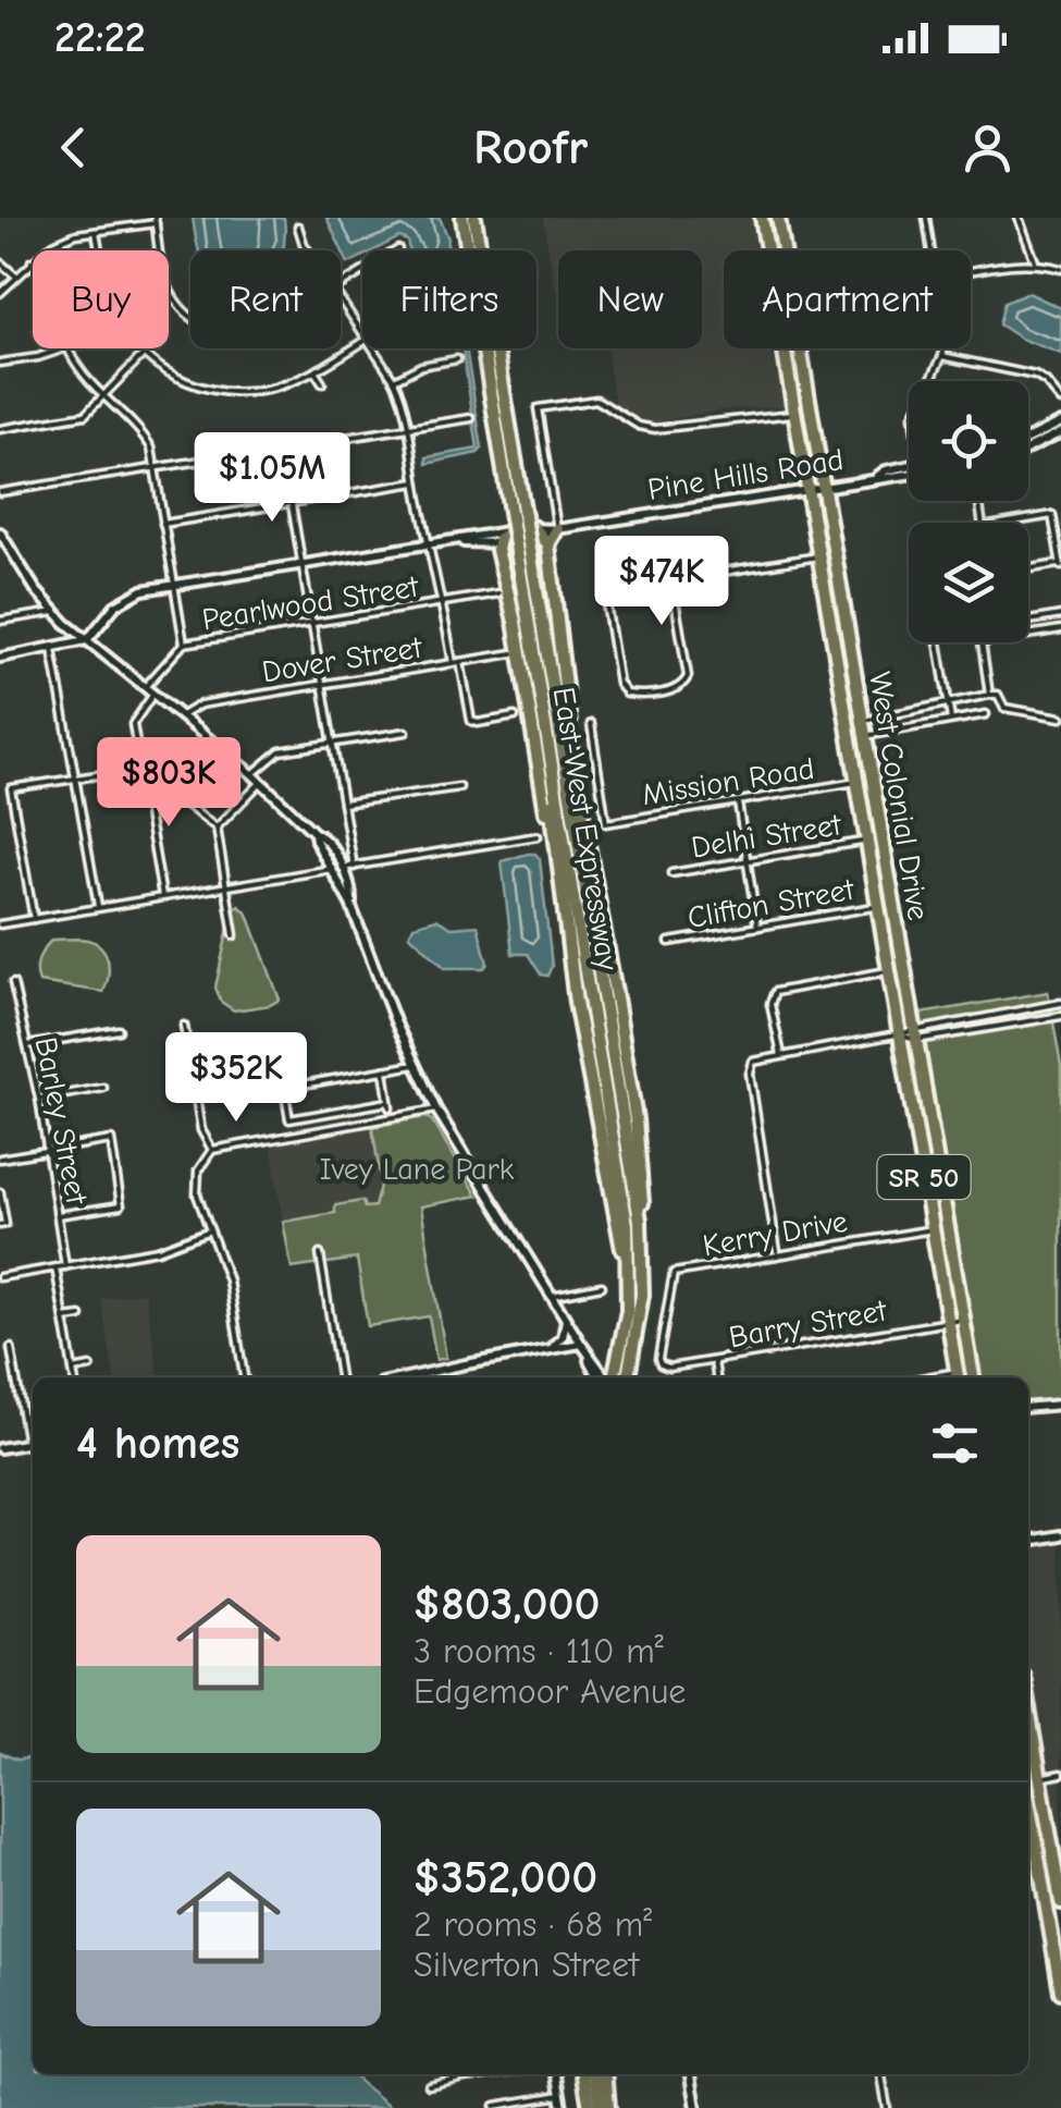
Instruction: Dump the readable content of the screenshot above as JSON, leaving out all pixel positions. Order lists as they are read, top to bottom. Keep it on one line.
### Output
{"streets":{"highway":["West Colonial Drive","East-West Expressway","SR 50"],"main road":["Pine Hills Road"],"street":["Pearlwood Street","Dover Street","Mission Road","Delhi Street","Clifton Street","Barley Street","Kerry Drive","Barry Street"]},"crossings":[["Pine Hills Road","West Colonial Drive"],["Pine Hills Road","East-West Expressway"],["Mission Road","West Colonial Drive"],["West Colonial Drive","Delhi Street"],["West Colonial Drive","Clifton Street"],["West Colonial Drive","Kerry Drive"],["West Colonial Drive","Barry Street"],["Kerry Drive","Barry Street"]],"parks":["Ivey Lane Park"],"page":{"status":"22:22","header":"Roofr","chip":["Buy","Rent","Filters","New","Apartment"],"price":["$1.05M","$474K","$803K","$352K"],"heading":"4 homes","list":[{"name":"$803,000","note":"3 rooms · 110 m² · Edgemoor Avenue"},{"name":"$352,000","note":"2 rooms · 68 m² · Silverton Street"}]}}
